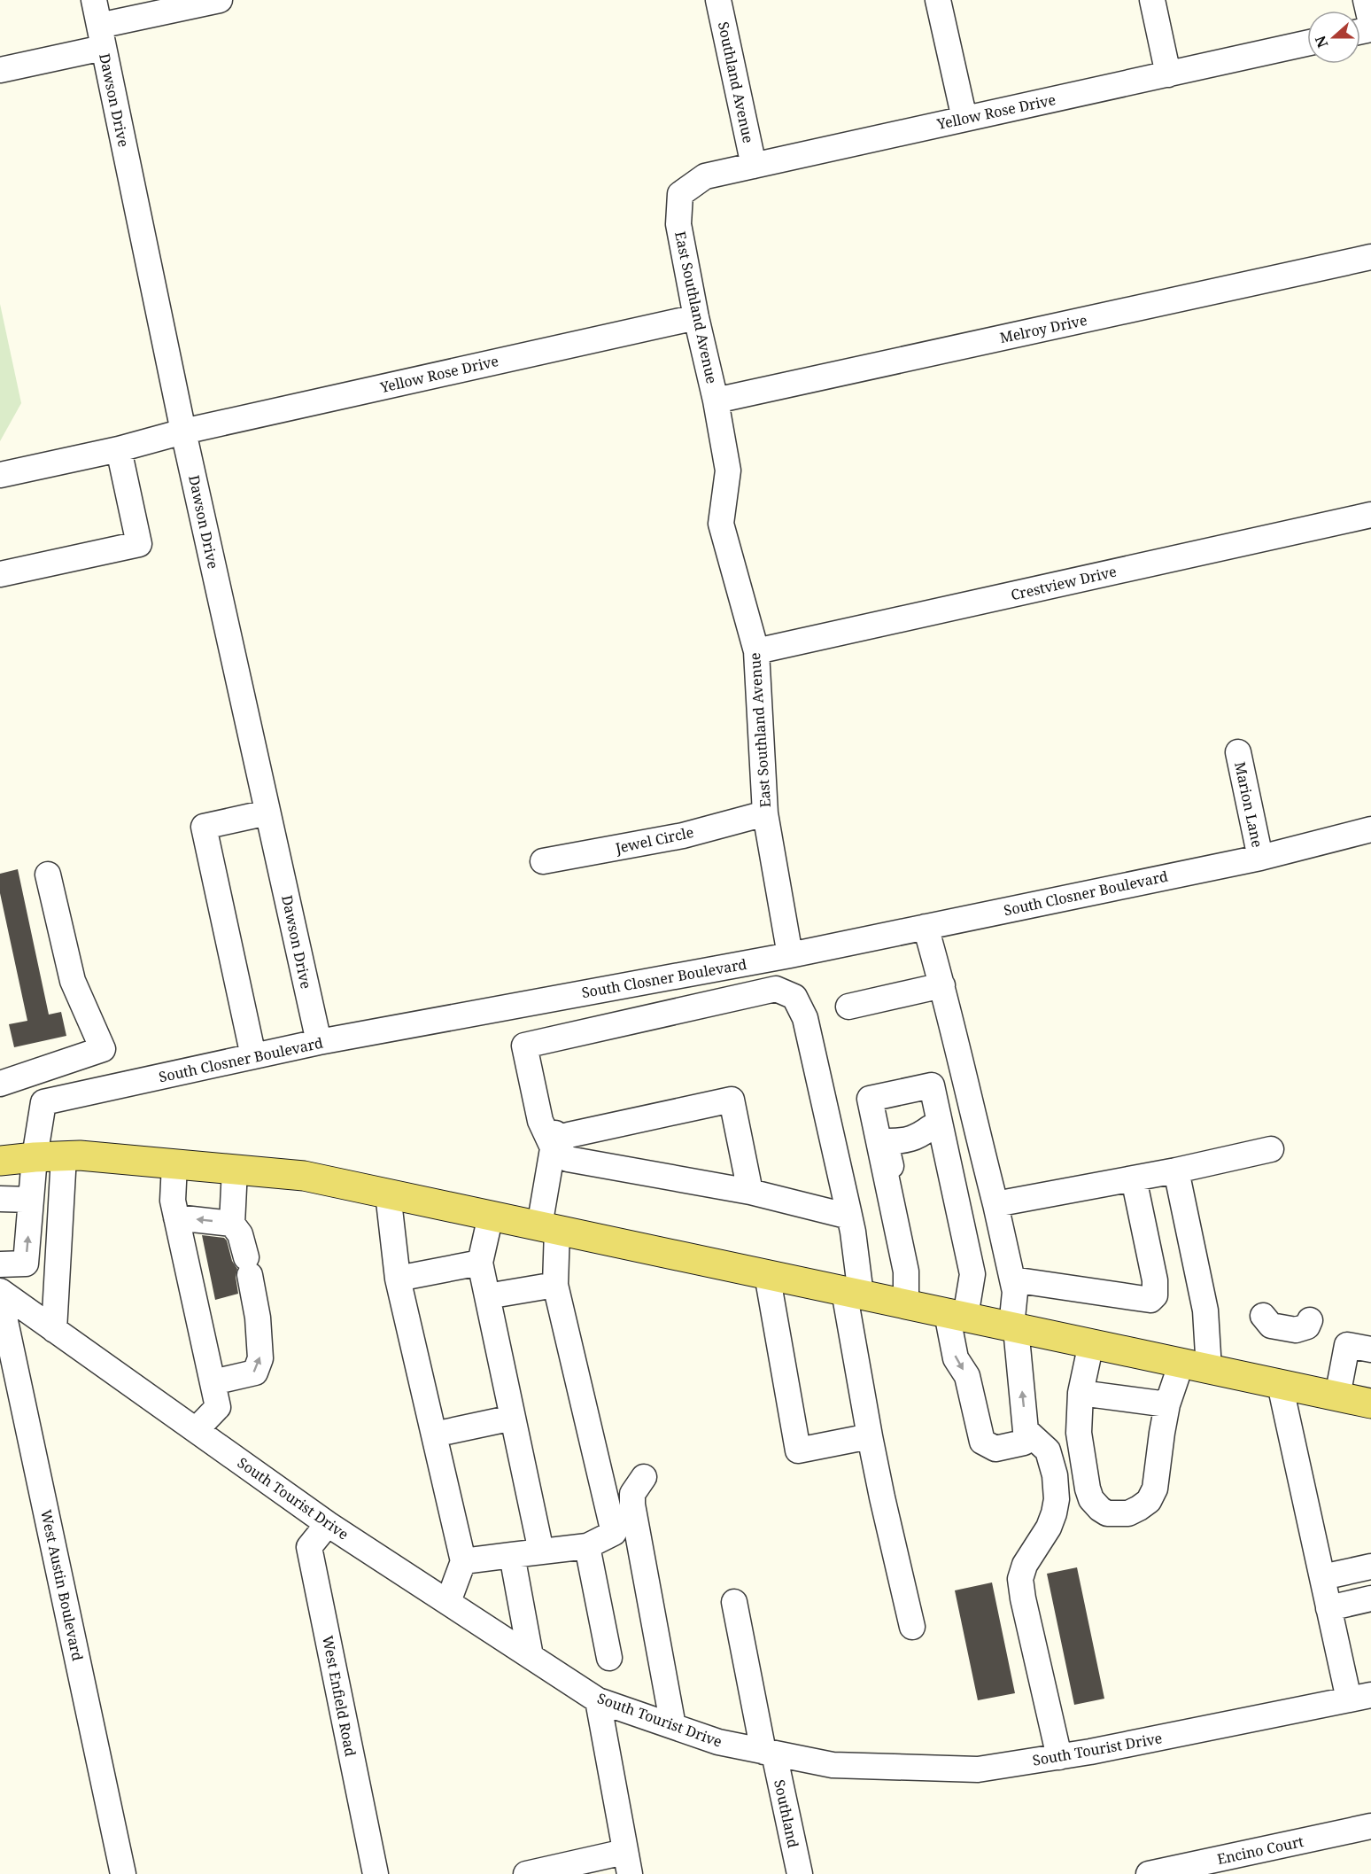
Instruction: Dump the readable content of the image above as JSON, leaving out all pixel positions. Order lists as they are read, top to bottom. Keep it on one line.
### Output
{"streets":{"street":["Southland Avenue","Dawson Drive","Yellow Rose Drive","East Southland Avenue","Melroy Drive","Crestview Drive","Marion Lane","Jewel Circle","South Closner Boulevard","South Tourist Drive","West Austin Boulevard","West Enfield Road","Southland","Encino Court"]},"crossings":[["Southland Avenue","Yellow Rose Drive"],["Dawson Drive","Yellow Rose Drive"],["Dawson Drive","South Closner Boulevard"],["Yellow Rose Drive","East Southland Avenue"],["East Southland Avenue","Melroy Drive"],["East Southland Avenue","Crestview Drive"],["East Southland Avenue","Jewel Circle"],["East Southland Avenue","South Closner Boulevard"],["Marion Lane","South Closner Boulevard"],["South Tourist Drive","West Enfield Road"],["South Tourist Drive","Southland"]],"north":"left"}
